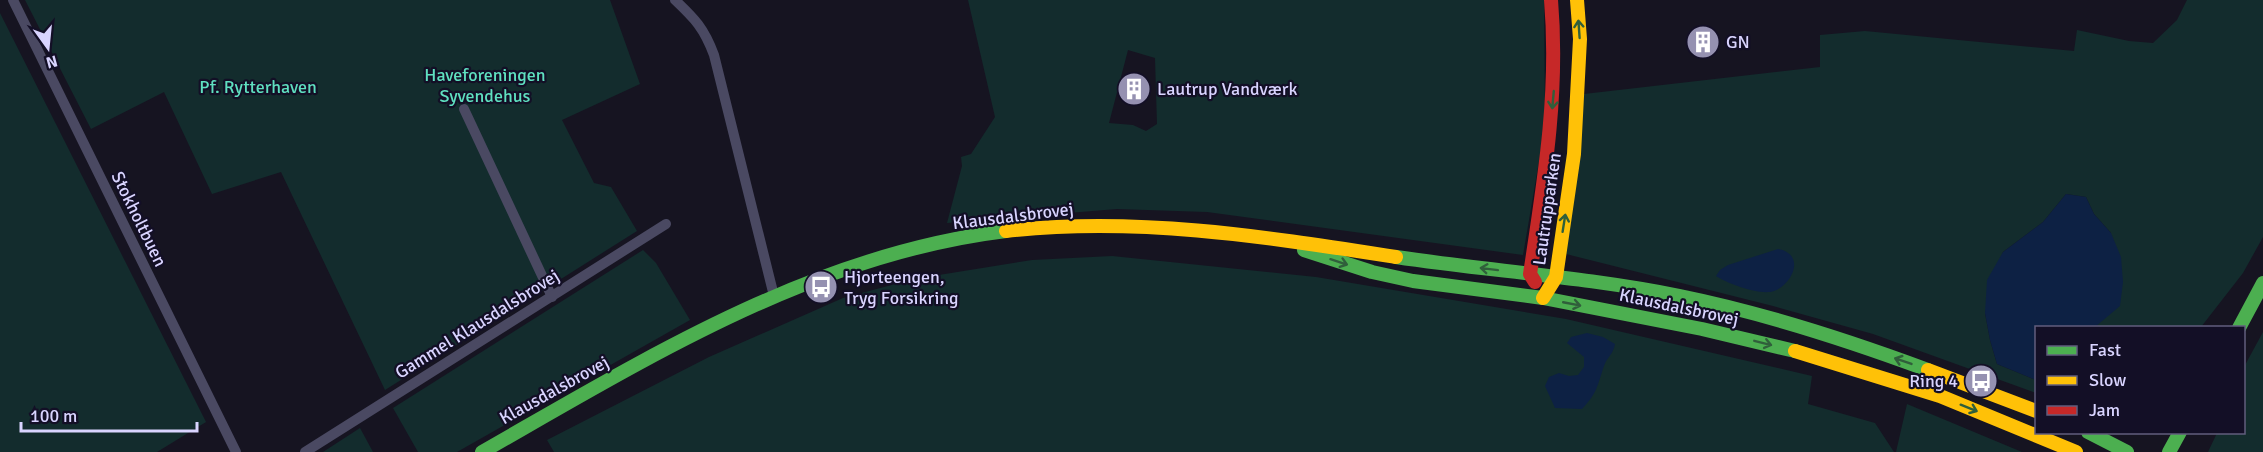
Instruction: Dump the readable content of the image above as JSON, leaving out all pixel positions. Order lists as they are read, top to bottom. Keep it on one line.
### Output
{"streets":{"street":["Lautrupparken","Klausdalsbrovej","Stokholtbuen","Gammel Klausdalsbrovej"]},"crossings":[["Lautrupparken","Klausdalsbrovej"]],"parks":["Haveforeningen Syvendehus","Pf. Rytterhaven"],"places":{"building":["GN","Lautrup Vandværk"],"bus stop":["Hjorteengen, Tryg Forsikring","Ring 4"]},"legend":["Fast","Slow","Jam"],"scale_bar":"100 m","north":"bottom"}
